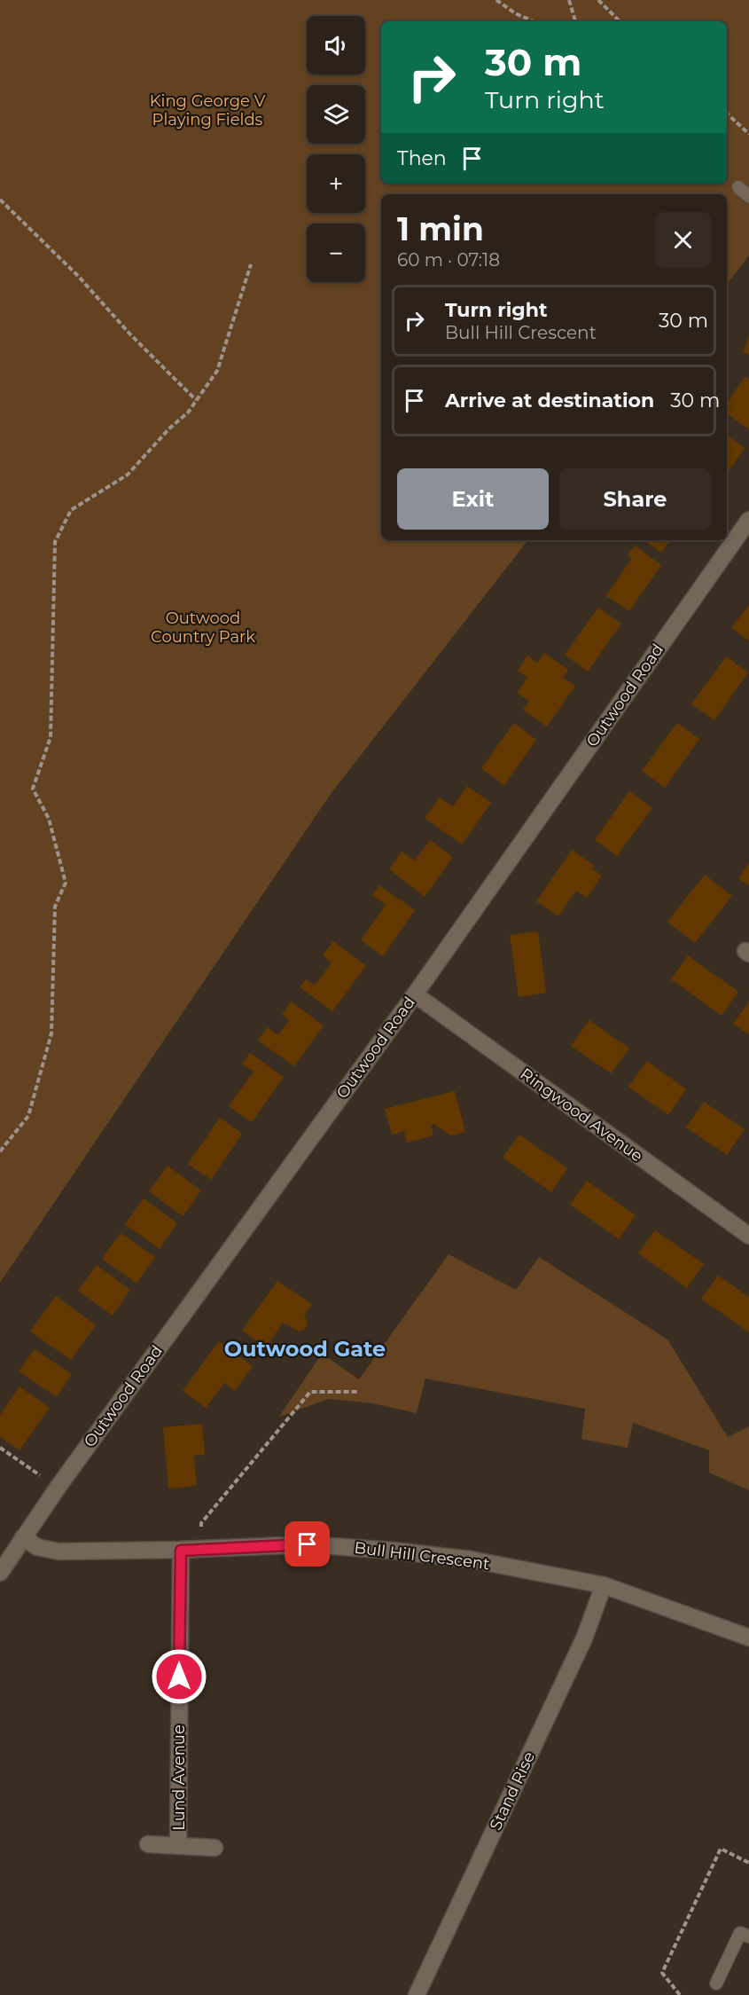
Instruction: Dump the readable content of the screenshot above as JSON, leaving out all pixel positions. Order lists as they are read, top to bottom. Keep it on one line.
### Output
{"streets":{"street":["Outwood Road","Ringwood Avenue","Bull Hill Crescent","Lund Avenue","Stand Rise"]},"crossings":[["Outwood Road","Ringwood Avenue"],["Outwood Road","Bull Hill Crescent"],["Bull Hill Crescent","Lund Avenue"],["Bull Hill Crescent","Stand Rise"]],"districts":["Outwood Gate"],"parks":["King George V Playing Fields","Outwood Country Park"],"page":{"map_buttons":["+","−"],"turn":["30 m","Turn right"],"then":"Then","heading":["1 min","60 m · 07:18"],"list":[{"name":"Turn right","note":"Bull Hill Crescent","value":"30 m"},{"name":"Arrive at destination","value":"30 m"}],"buttons":["Exit","Share"]}}
